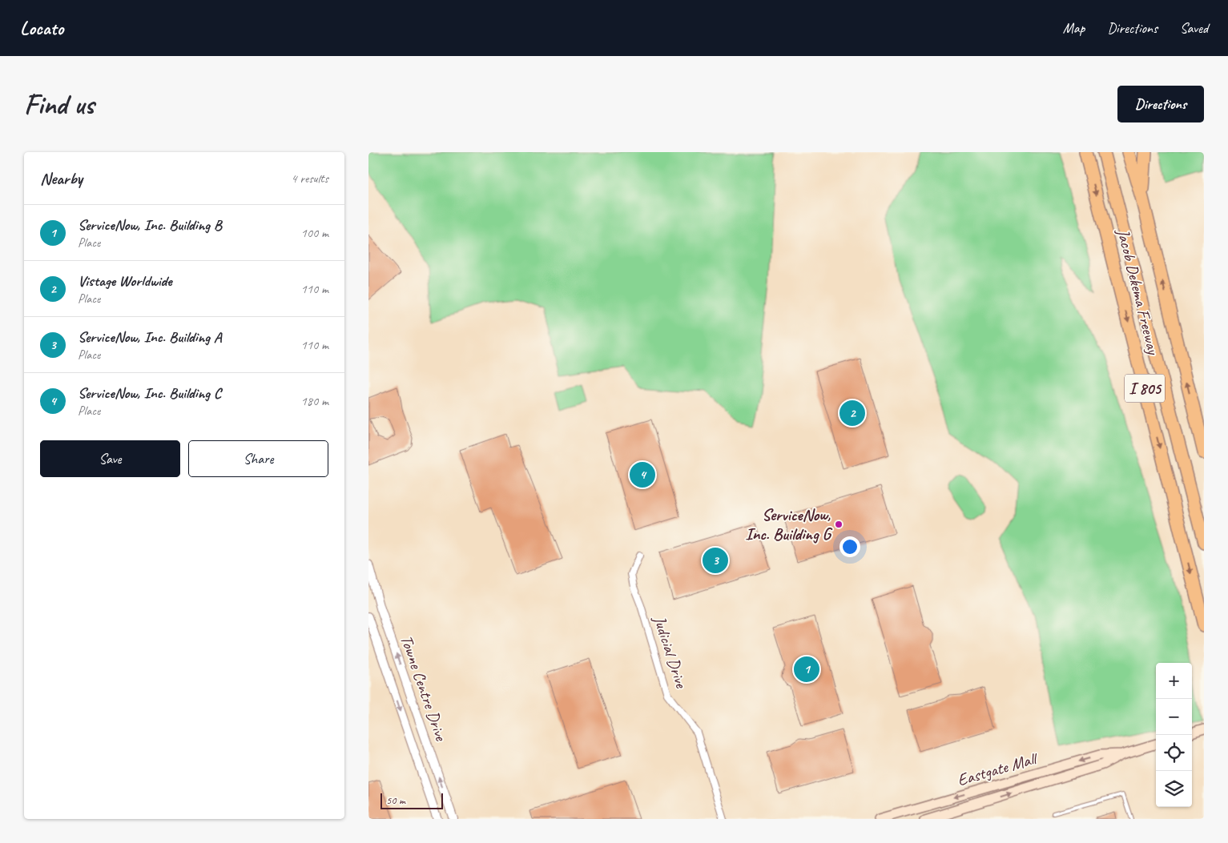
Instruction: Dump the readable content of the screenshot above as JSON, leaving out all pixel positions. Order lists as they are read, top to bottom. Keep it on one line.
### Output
{"streets":{"highway":["Jacob Dekema Freeway","I 805"],"main road":["Eastgate Mall"],"street":["Judicial Drive","Towne Centre Drive"]},"places":["ServiceNow, Inc. Building G"],"scale_bar":"50 m","page":{"header":"Locato","nav":["Map","Directions","Saved"],"buttons":["Directions",["Save","Share"]],"title":"Find us","heading":["Nearby","4 results"],"list":[{"mark":"1","name":"ServiceNow, Inc. Building B","note":"Place","value":"100 m"},{"mark":"2","name":"Vistage Worldwide","note":"Place","value":"110 m"},{"mark":"3","name":"ServiceNow, Inc. Building A","note":"Place","value":"110 m"},{"mark":"4","name":"ServiceNow, Inc. Building C","note":"Place","value":"180 m"}],"pins":["2","4","3","1"],"map_buttons":["+","−"],"scale":"50 m"}}
